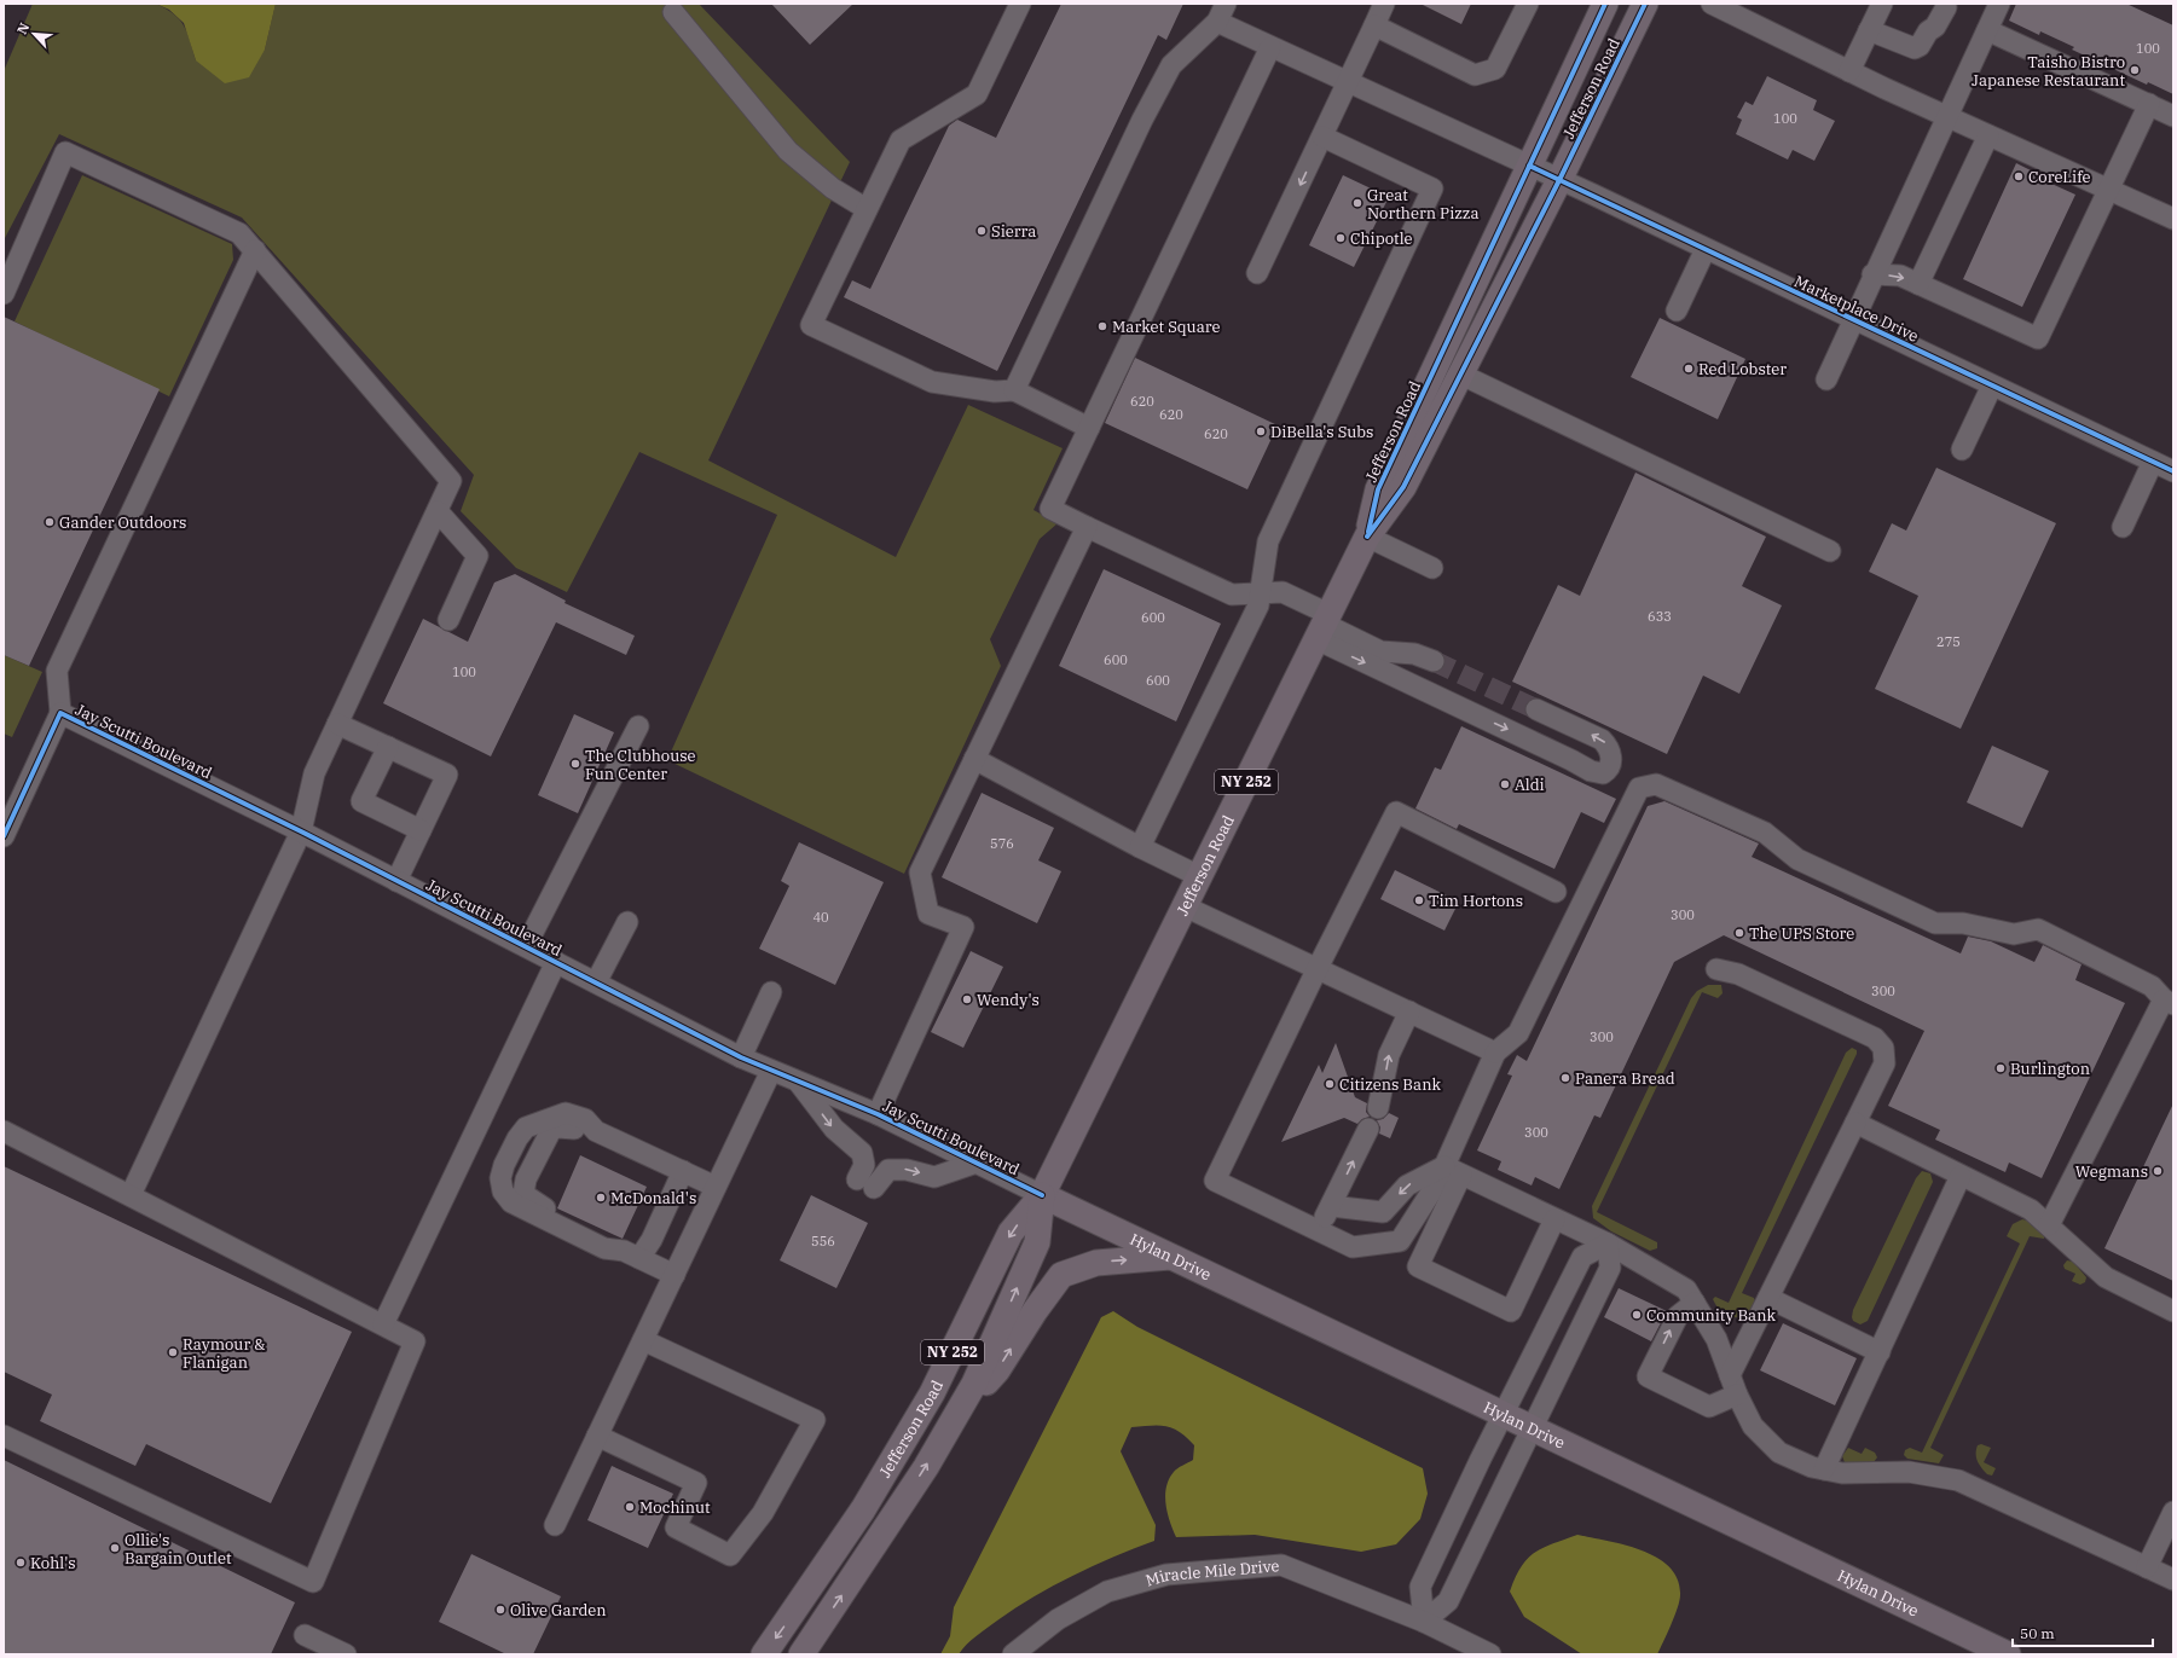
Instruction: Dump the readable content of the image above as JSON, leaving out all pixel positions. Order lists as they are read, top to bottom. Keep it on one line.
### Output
{"streets":{"main road":["Jefferson Road","NY 252","Hylan Drive"],"street":["Marketplace Drive","Jay Scutti Boulevard","Miracle Mile Drive"]},"crossings":[["Jefferson Road","Marketplace Drive"],["Jefferson Road","Jay Scutti Boulevard"],["Jefferson Road","Hylan Drive"],["Jay Scutti Boulevard","Hylan Drive"]],"places":["Taisho Bistro Japanese Restaurant","CoreLife","Great Northern Pizza","Sierra","Chipotle","Market Square","Red Lobster","DiBella's Subs","Gander Outdoors","The Clubhouse Fun Center","Aldi","Tim Hortons","The UPS Store","Wendy's","Burlington","Panera Bread","Citizens Bank","Wegmans","McDonald's","Community Bank","Raymour & Flanigan","Mochinut","Ollie's Bargain Outlet","Kohl's","Olive Garden"],"house_numbers":["100","100","620","620","620","633","600","275","600","100","600","576","300","40","300","300","300","556"],"scale_bar":"50 m","north":"top left"}
